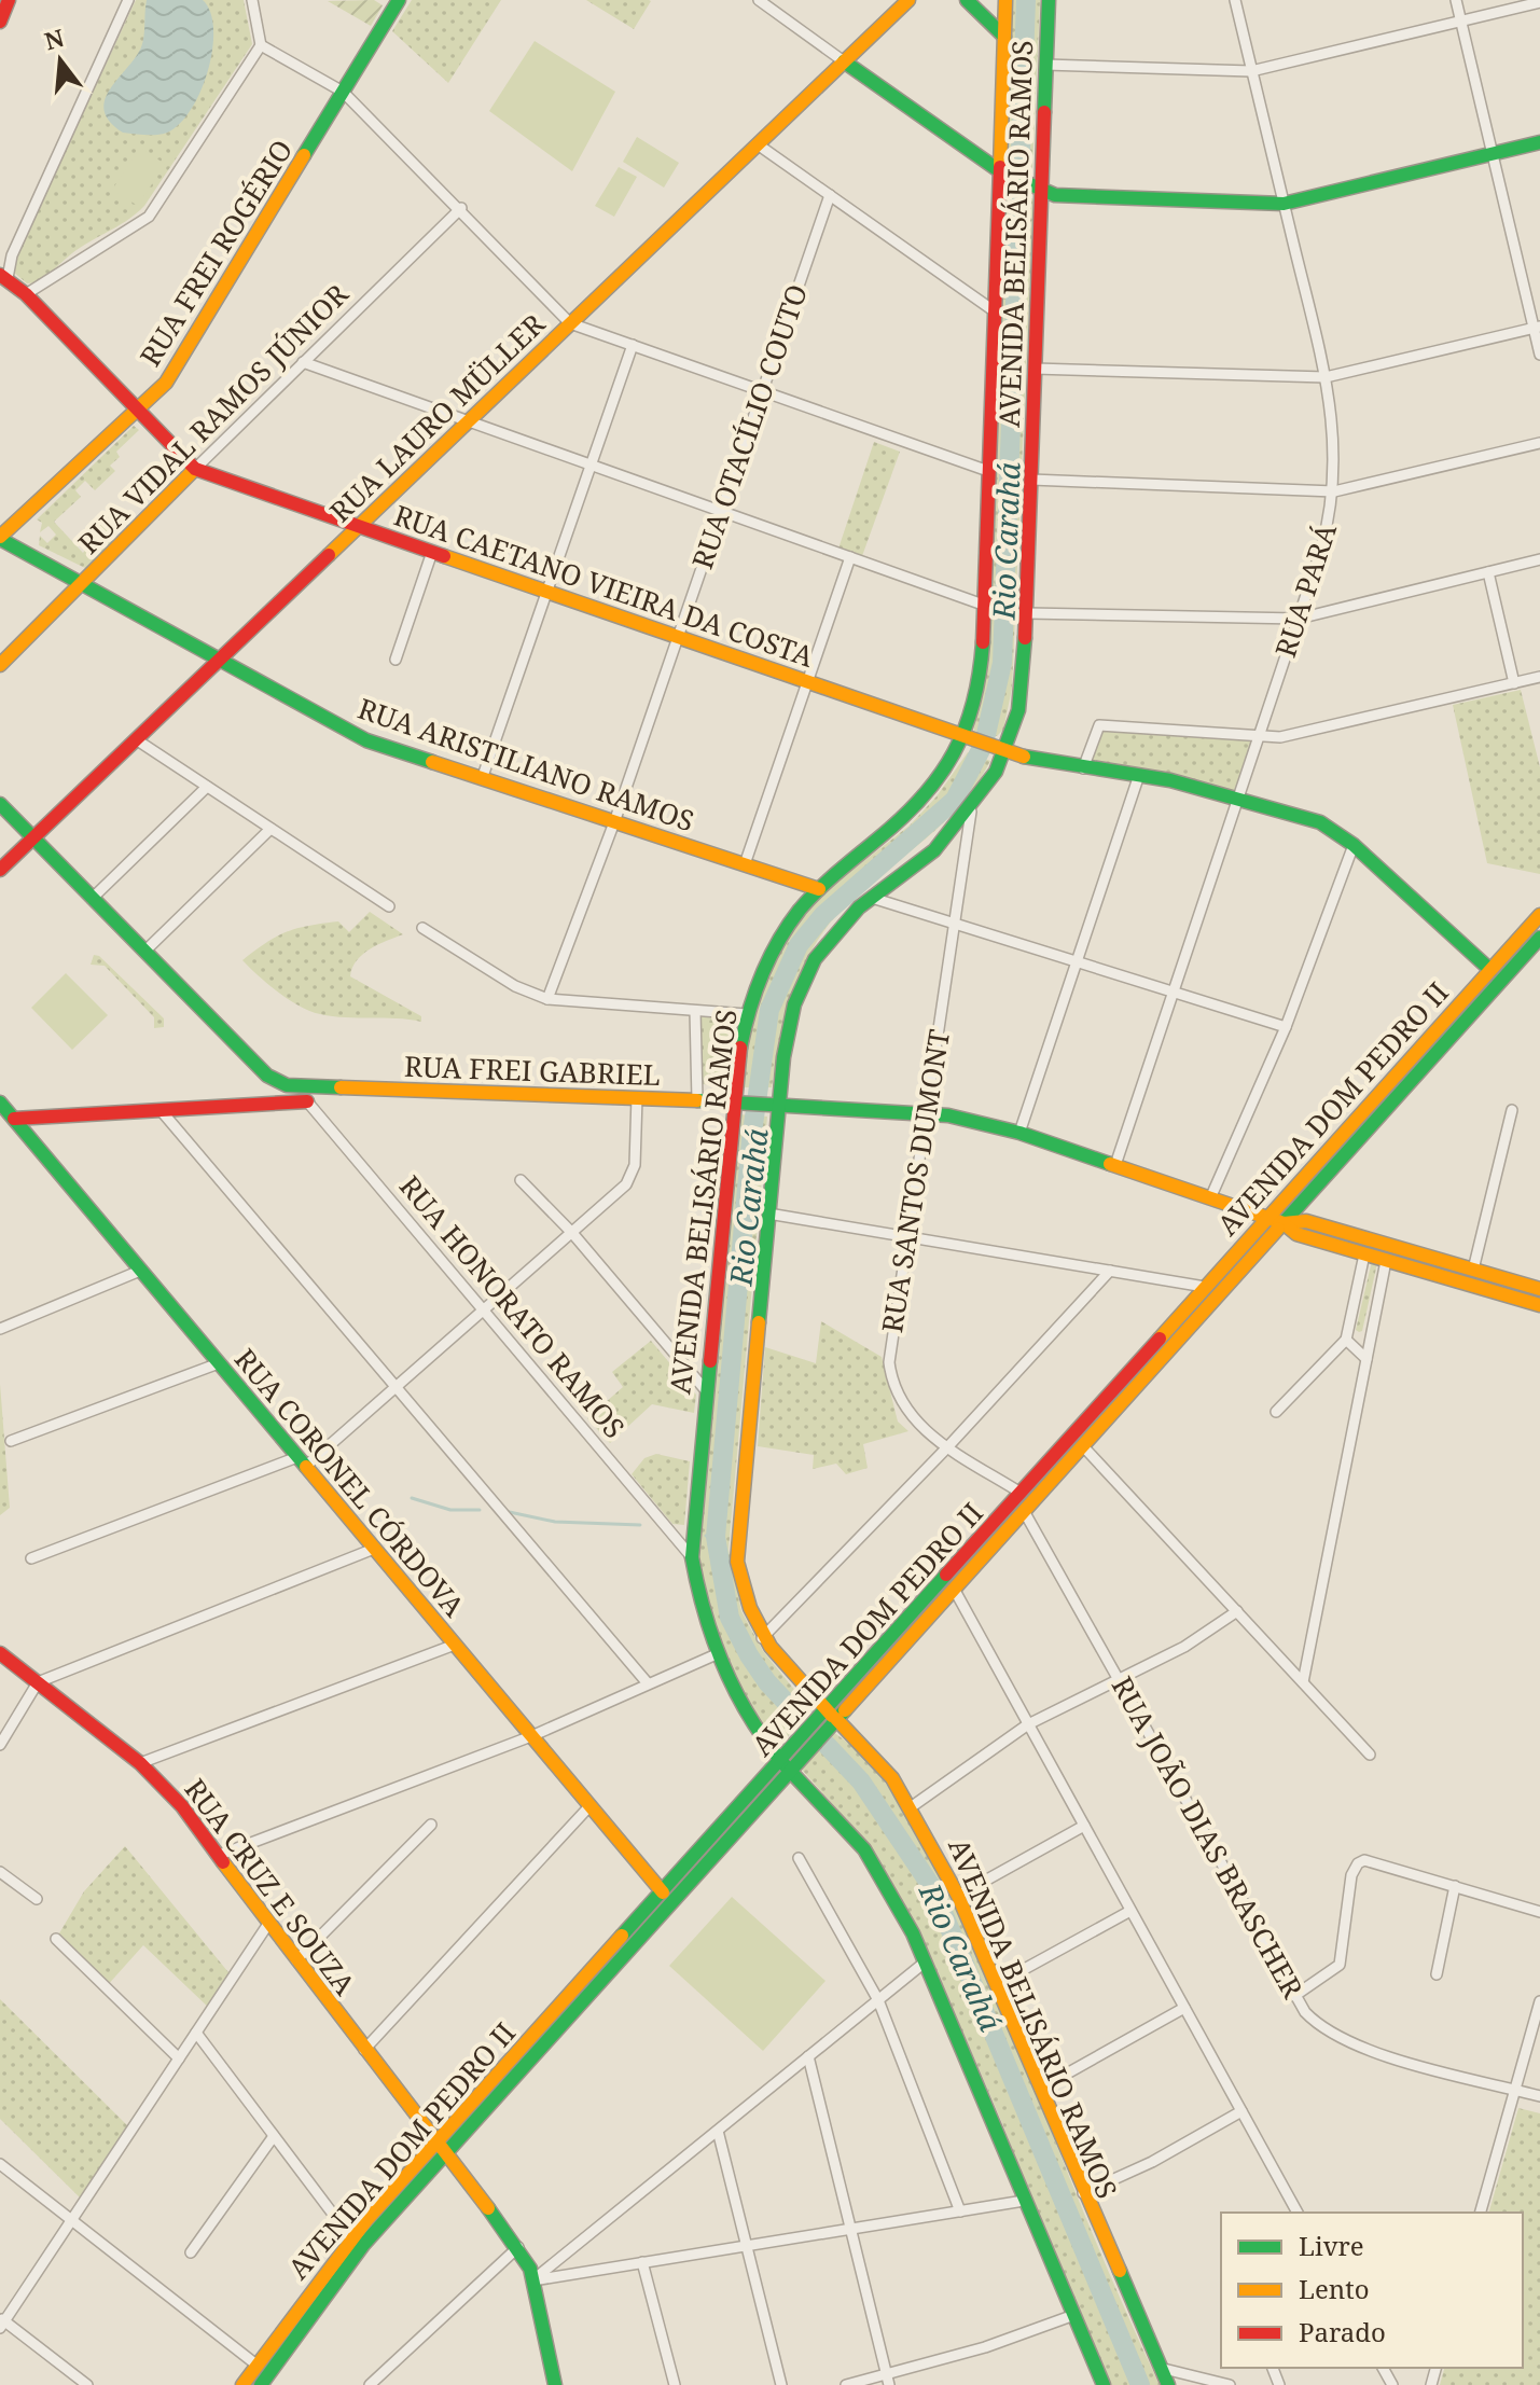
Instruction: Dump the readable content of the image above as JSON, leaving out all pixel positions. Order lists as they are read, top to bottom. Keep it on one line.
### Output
{"streets":{"main road":["AVENIDA BELISÁRIO RAMOS","RUA FREI ROGÉRIO","RUA LAURO MÜLLER","RUA VIDAL RAMOS JÚNIOR","RUA CAETANO VIEIRA DA COSTA","RUA ARISTILIANO RAMOS","RUA FREI GABRIEL","AVENIDA DOM PEDRO II","RUA HONORATO RAMOS","RUA CORONEL CÓRDOVA","RUA CRUZ E SOUZA"],"street":["RUA OTACÍLIO COUTO","RUA PARÁ","RUA SANTOS DUMONT","RUA JOÃO DIAS BRASCHER"]},"crossings":[["AVENIDA BELISÁRIO RAMOS","RUA CAETANO VIEIRA DA COSTA"],["AVENIDA BELISÁRIO RAMOS","RUA ARISTILIANO RAMOS"],["AVENIDA BELISÁRIO RAMOS","RUA FREI GABRIEL"],["AVENIDA BELISÁRIO RAMOS","AVENIDA DOM PEDRO II"],["AVENIDA BELISÁRIO RAMOS","RUA SANTOS DUMONT"],["AVENIDA BELISÁRIO RAMOS","RUA HONORATO RAMOS"],["RUA FREI ROGÉRIO","RUA CAETANO VIEIRA DA COSTA"],["RUA FREI ROGÉRIO","RUA ARISTILIANO RAMOS"],["RUA LAURO MÜLLER","RUA CAETANO VIEIRA DA COSTA"],["RUA LAURO MÜLLER","RUA ARISTILIANO RAMOS"],["RUA LAURO MÜLLER","RUA FREI GABRIEL"],["RUA VIDAL RAMOS JÚNIOR","RUA CAETANO VIEIRA DA COSTA"],["RUA VIDAL RAMOS JÚNIOR","RUA ARISTILIANO RAMOS"],["RUA OTACÍLIO COUTO","RUA CAETANO VIEIRA DA COSTA"],["RUA OTACÍLIO COUTO","RUA ARISTILIANO RAMOS"],["RUA CAETANO VIEIRA DA COSTA","RUA PARÁ"],["RUA CAETANO VIEIRA DA COSTA","AVENIDA DOM PEDRO II"],["RUA PARÁ","RUA FREI GABRIEL"],["RUA FREI GABRIEL","AVENIDA DOM PEDRO II"],["RUA FREI GABRIEL","RUA SANTOS DUMONT"],["RUA FREI GABRIEL","RUA HONORATO RAMOS"],["AVENIDA DOM PEDRO II","RUA SANTOS DUMONT"],["AVENIDA DOM PEDRO II","RUA CORONEL CÓRDOVA"],["AVENIDA DOM PEDRO II","RUA JOÃO DIAS BRASCHER"],["AVENIDA DOM PEDRO II","RUA CRUZ E SOUZA"]],"water":["Rio Carahá"],"legend":["Livre","Lento","Parado"],"north":"top"}
